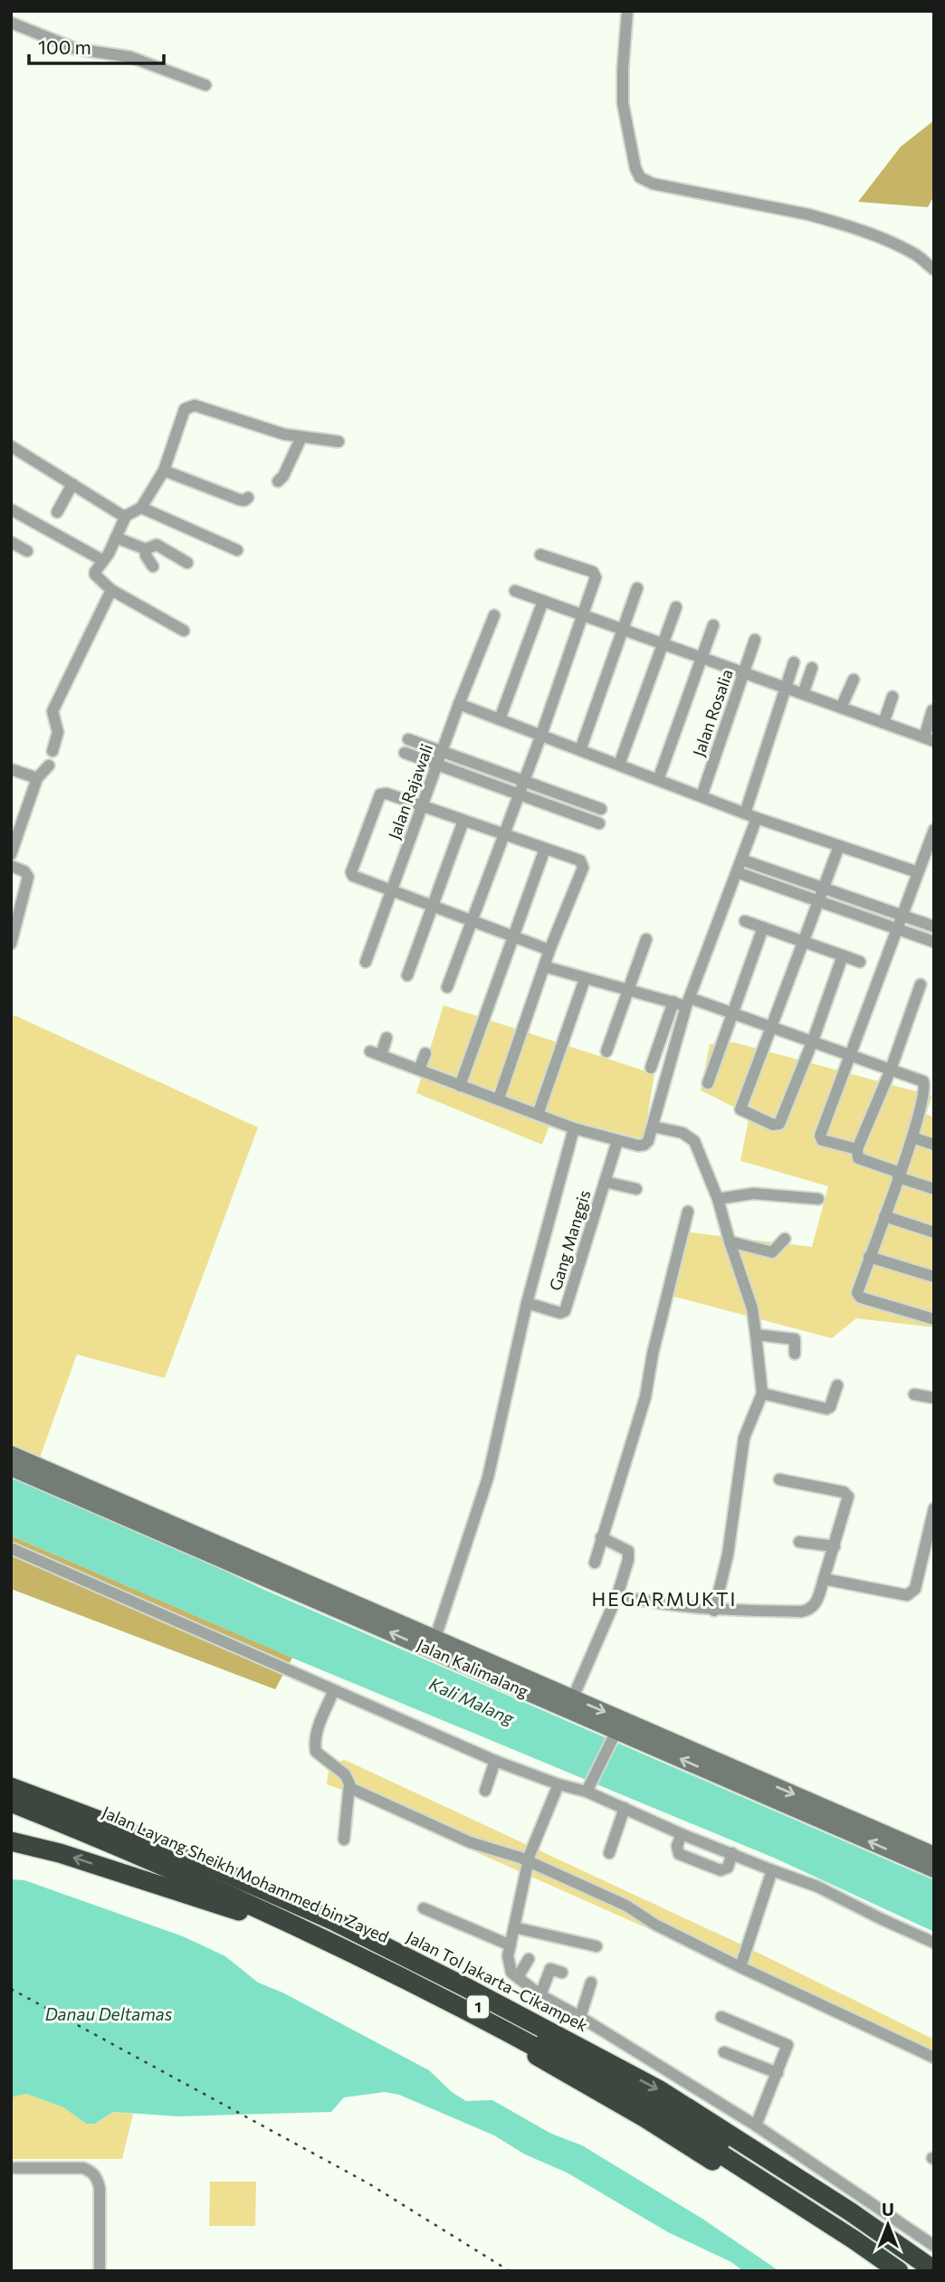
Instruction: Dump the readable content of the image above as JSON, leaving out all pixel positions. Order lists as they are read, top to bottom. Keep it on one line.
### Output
{"streets":{"highway":["Jalan Layang Sheikh Mohammed bin Zayed","Jalan Tol Jakarta–Cikampek","1"],"main road":["Jalan Kalimalang"],"street":["Jalan Rosalia","Jalan Rajawali","Gang Manggis"]},"districts":["HEGARMUKTI"],"water":["Kali Malang","Danau Deltamas"],"scale_bar":"100 m","north":"top"}
